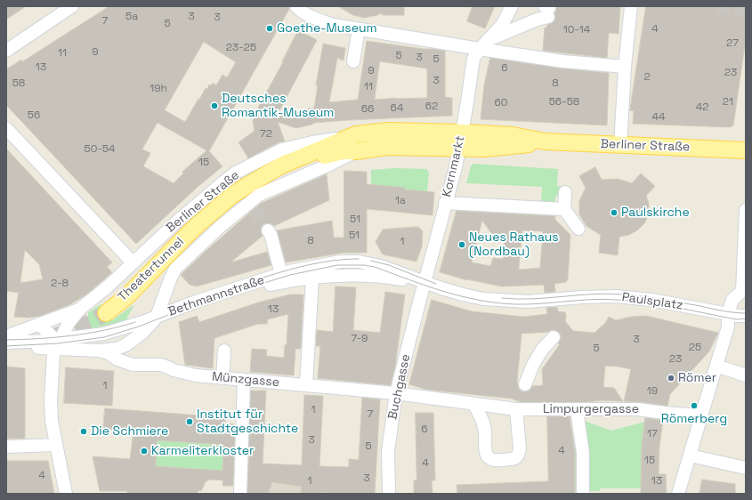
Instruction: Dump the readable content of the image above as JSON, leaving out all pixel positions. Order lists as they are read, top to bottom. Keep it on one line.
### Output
{"streets":{"main road":["Berliner Straße","Theatertunnel"],"street":["Kornmarkt","Bethmannstraße","Paulsplatz","Münzgasse","Buchgasse","Limpurgergasse"]},"crossings":[["Berliner Straße","Kornmarkt"],["Berliner Straße","Theatertunnel"],["Berliner Straße","Bethmannstraße"],["Kornmarkt","Bethmannstraße"],["Kornmarkt","Buchgasse"],["Bethmannstraße","Paulsplatz"],["Bethmannstraße","Buchgasse"],["Münzgasse","Buchgasse"],["Münzgasse","Limpurgergasse"],["Buchgasse","Limpurgergasse"]],"places":["Goethe-Museum","Deutsches Romantik-Museum","Paulskirche","Neues Rathaus (Nordbau)","Römer","Römerberg","Institut für Stadtgeschichte","Die Schmiere","Karmeliterkloster"],"house_numbers":["5a","3","3","7","5","4","10-14","27","23-25","9","11","5","3","5","13","6","9","23","2","3","58","8","11","19h","56-58","21","60","62","42","64","66","56","44","72","50-54","15","1a","51","51","8","1","2-8","13","7-9","3","25","5","23","1","19","1","7","6","17","3","5","4","15","4","4","3","1","13"]}
